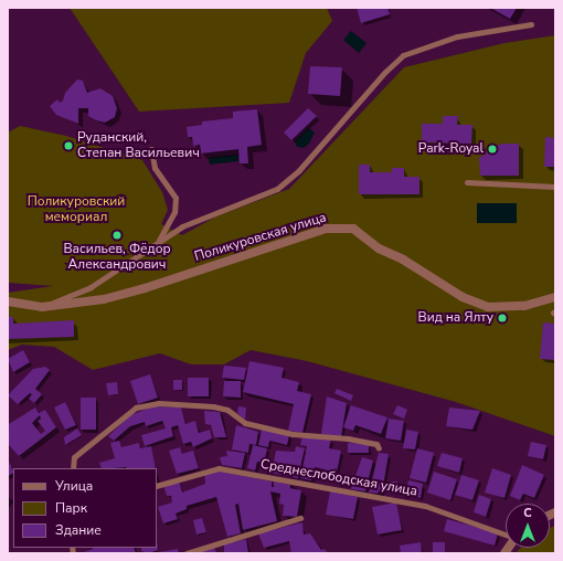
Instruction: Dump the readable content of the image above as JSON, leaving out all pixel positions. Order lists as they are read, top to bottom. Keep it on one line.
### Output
{"streets":{"street":["Поликуровская улица"],"lane":["Среднеслободская улица"]},"parks":["Поликуровский мемориал"],"places":["Руданский, Степан Васильевич","Park-Royal","Васильев, Фёдор Александрович","Вид на Ялту"],"legend":["Улица","Парк","Здание"],"north":"top"}
